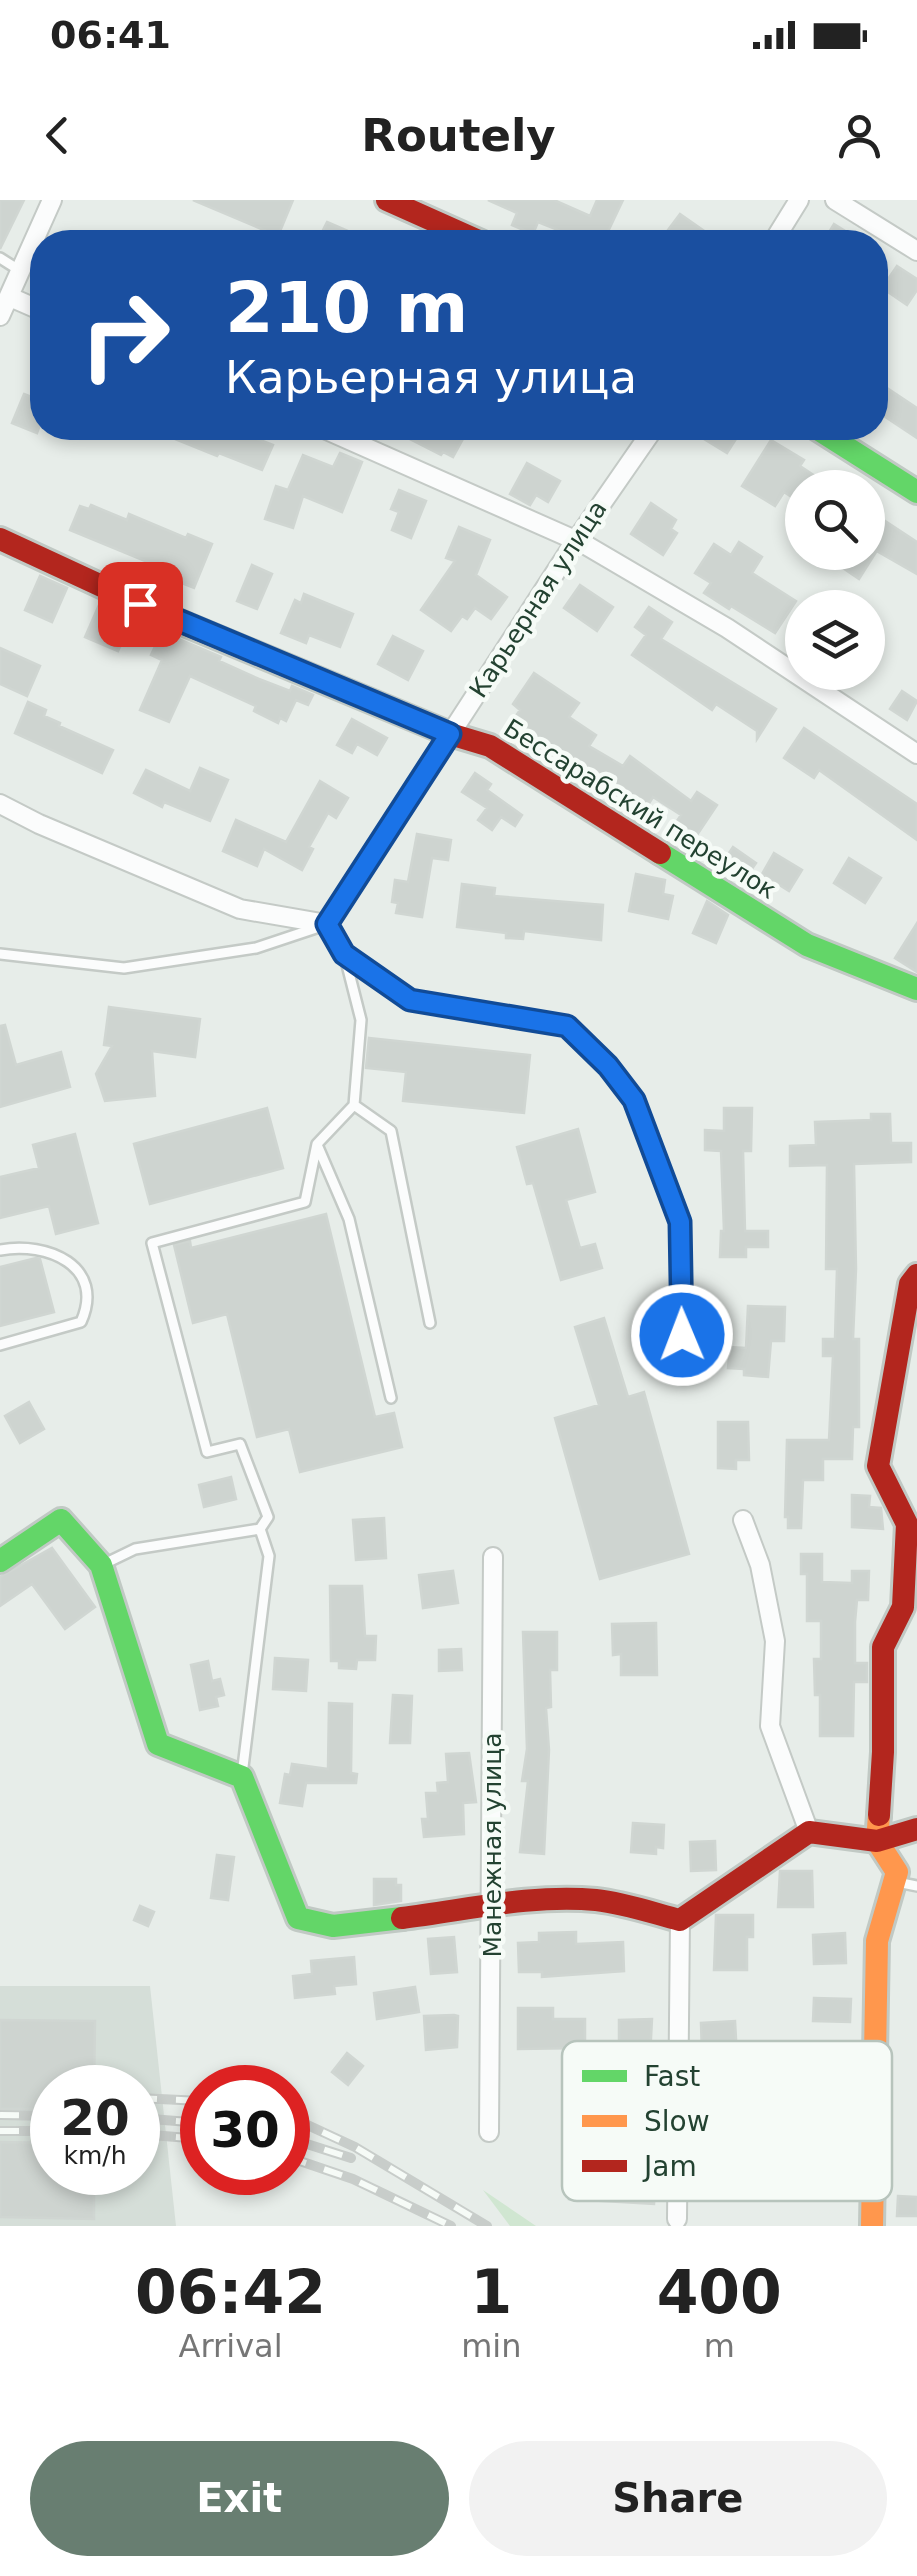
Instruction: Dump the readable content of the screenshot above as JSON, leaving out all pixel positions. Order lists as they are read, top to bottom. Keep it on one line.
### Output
{"streets":{"street":["Карьерная улица","Бессарабский переулок","Манежная улица"]},"crossings":[["Карьерная улица","Бессарабский переулок"]],"legend":["Fast","Slow","Jam"],"page":{"status":"06:41","header":"Routely","turn":["210 m","Карьерная улица"],"speed":"20 km/h","limit":"30","eta":["06:42","Arrival","1","min","400","m"],"buttons":["Exit","Share"]}}
